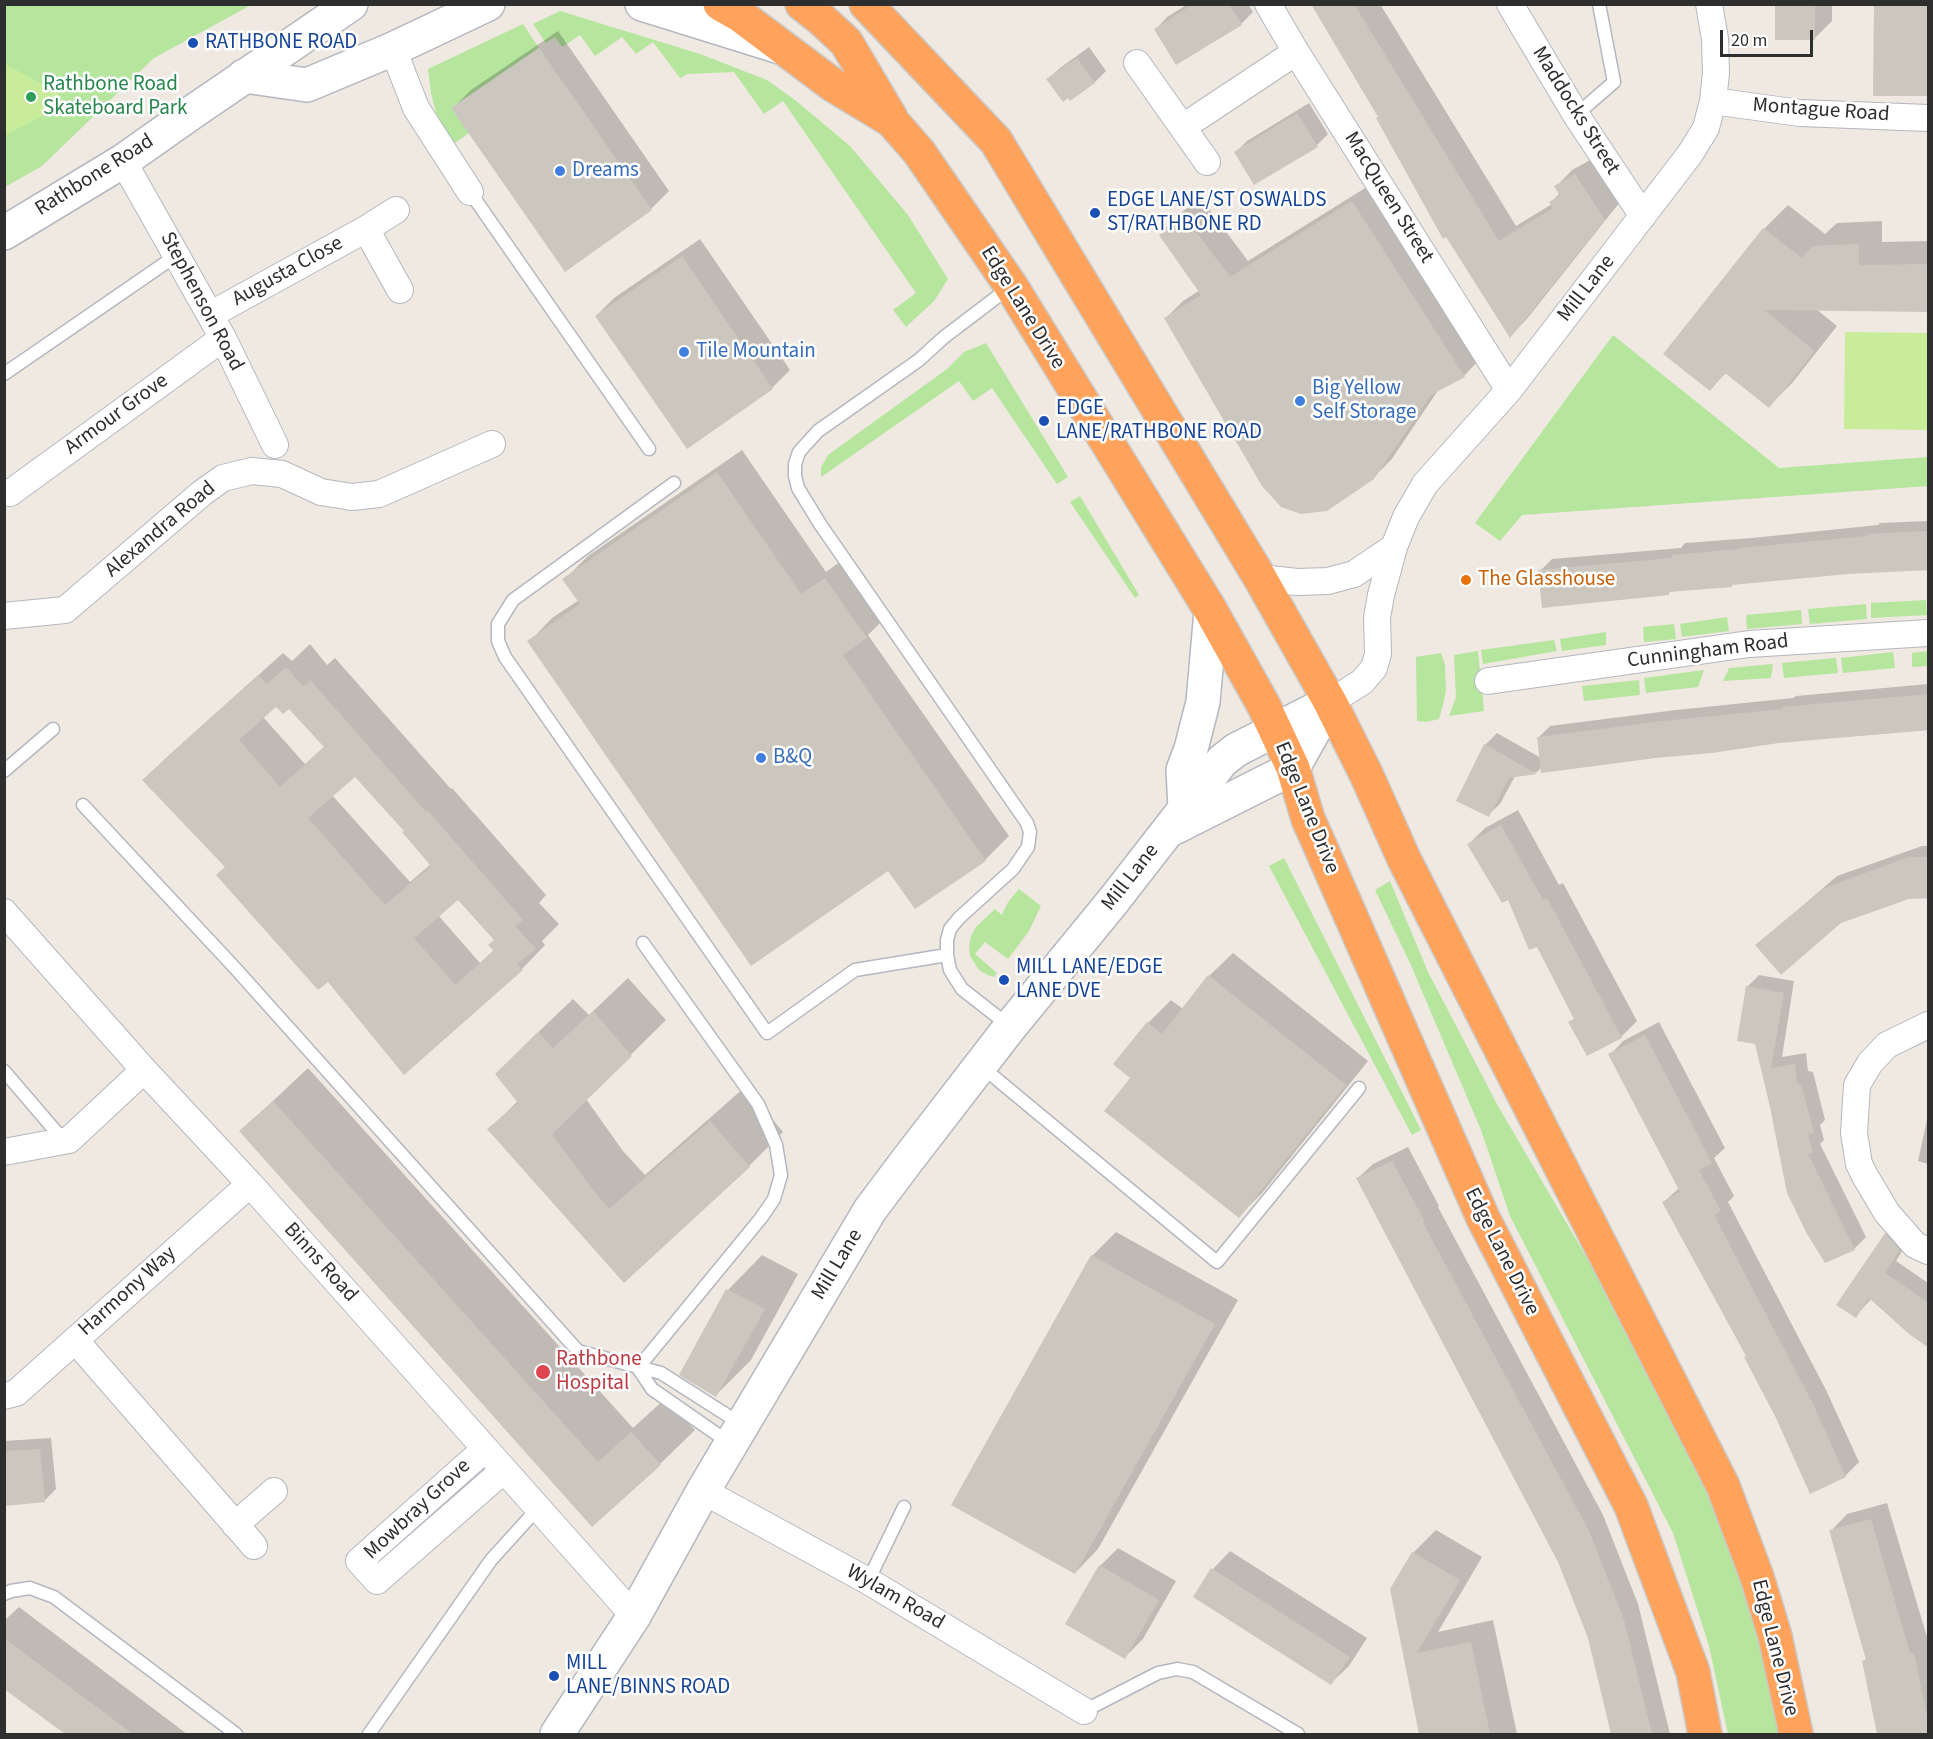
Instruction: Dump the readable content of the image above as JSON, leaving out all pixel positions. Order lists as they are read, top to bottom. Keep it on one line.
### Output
{"streets":{"highway":["Edge Lane Drive"],"street":["Maddocks Street","Montague Road","Rathbone Road","MacQueen Street","Augusta Close","Mill Lane","Stephenson Road","Armour Grove","Alexandra Road","Cunningham Road","Binns Road","Harmony Way","Mowbray Grove","Wylam Road"]},"crossings":[["Maddocks Street","Mill Lane"],["Montague Road","Mill Lane"],["Rathbone Road","Stephenson Road"],["MacQueen Street","Mill Lane"],["Augusta Close","Stephenson Road"],["Mill Lane","Edge Lane Drive"],["Mill Lane","Binns Road"],["Mill Lane","Wylam Road"],["Stephenson Road","Armour Grove"],["Binns Road","Harmony Way"],["Binns Road","Mowbray Grove"]],"places":["RATHBONE ROAD","Rathbone Road Skateboard Park","Dreams","EDGE LANE/ST OSWALDS ST/RATHBONE RD","Tile Mountain","Big Yellow Self Storage","EDGE LANE/RATHBONE ROAD","The Glasshouse","B&Q","MILL LANE/EDGE LANE DVE","Rathbone Hospital","MILL LANE/BINNS ROAD"],"scale_bar":"20 m"}
